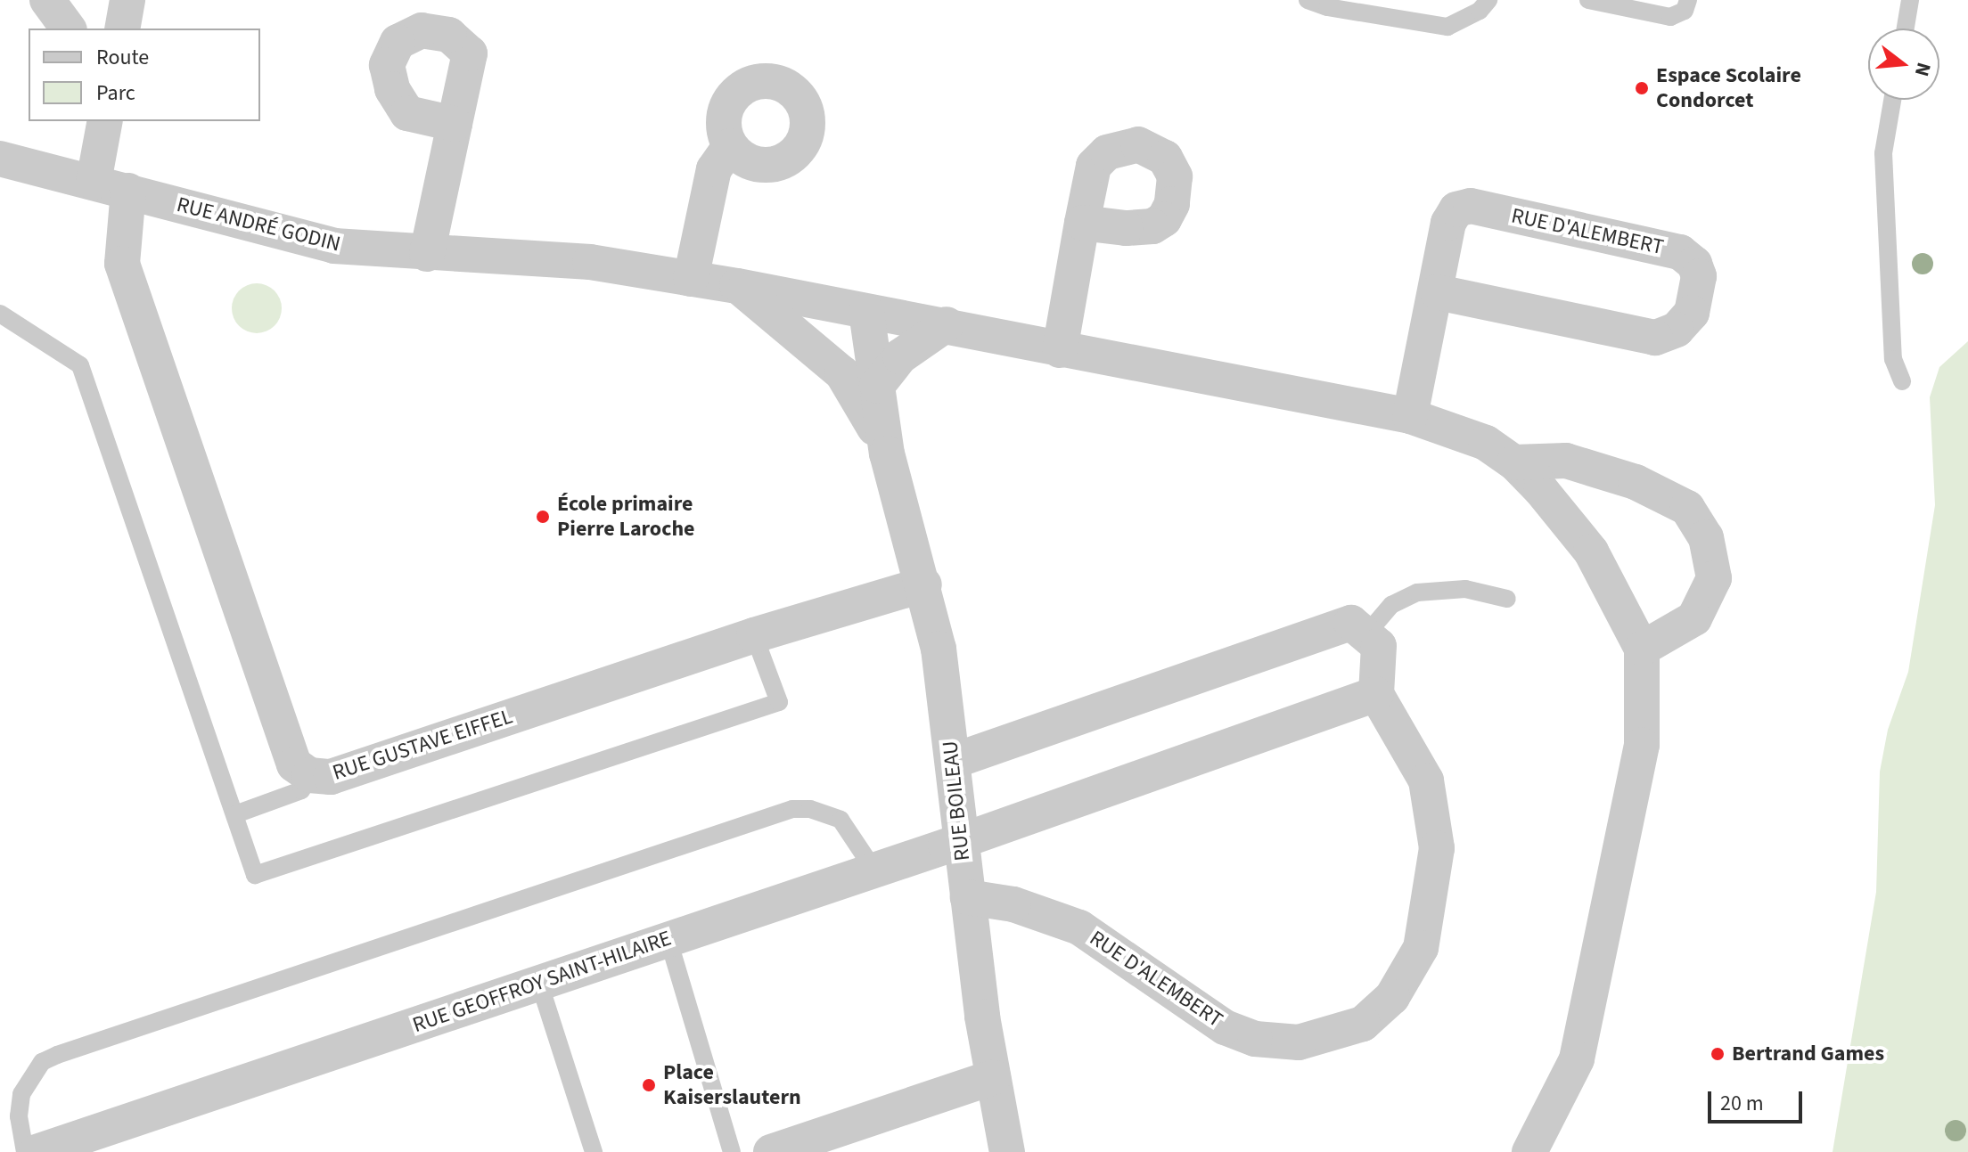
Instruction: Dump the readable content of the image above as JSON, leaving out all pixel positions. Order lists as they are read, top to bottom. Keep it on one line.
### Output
{"streets":{"street":["RUE ANDRÉ GODIN","RUE D'ALEMBERT","RUE GUSTAVE EIFFEL","RUE BOILEAU","RUE GEOFFROY SAINT-HILAIRE"]},"crossings":[["RUE ANDRÉ GODIN","RUE GUSTAVE EIFFEL"],["RUE ANDRÉ GODIN","RUE BOILEAU"],["RUE D'ALEMBERT","RUE BOILEAU"],["RUE GUSTAVE EIFFEL","RUE BOILEAU"],["RUE BOILEAU","RUE GEOFFROY SAINT-HILAIRE"]],"places":["Espace Scolaire Condorcet","École primaire Pierre Laroche","Bertrand Games","Place Kaiserslautern"],"legend":["Route","Parc"],"scale_bar":"20 m","north":"right"}
